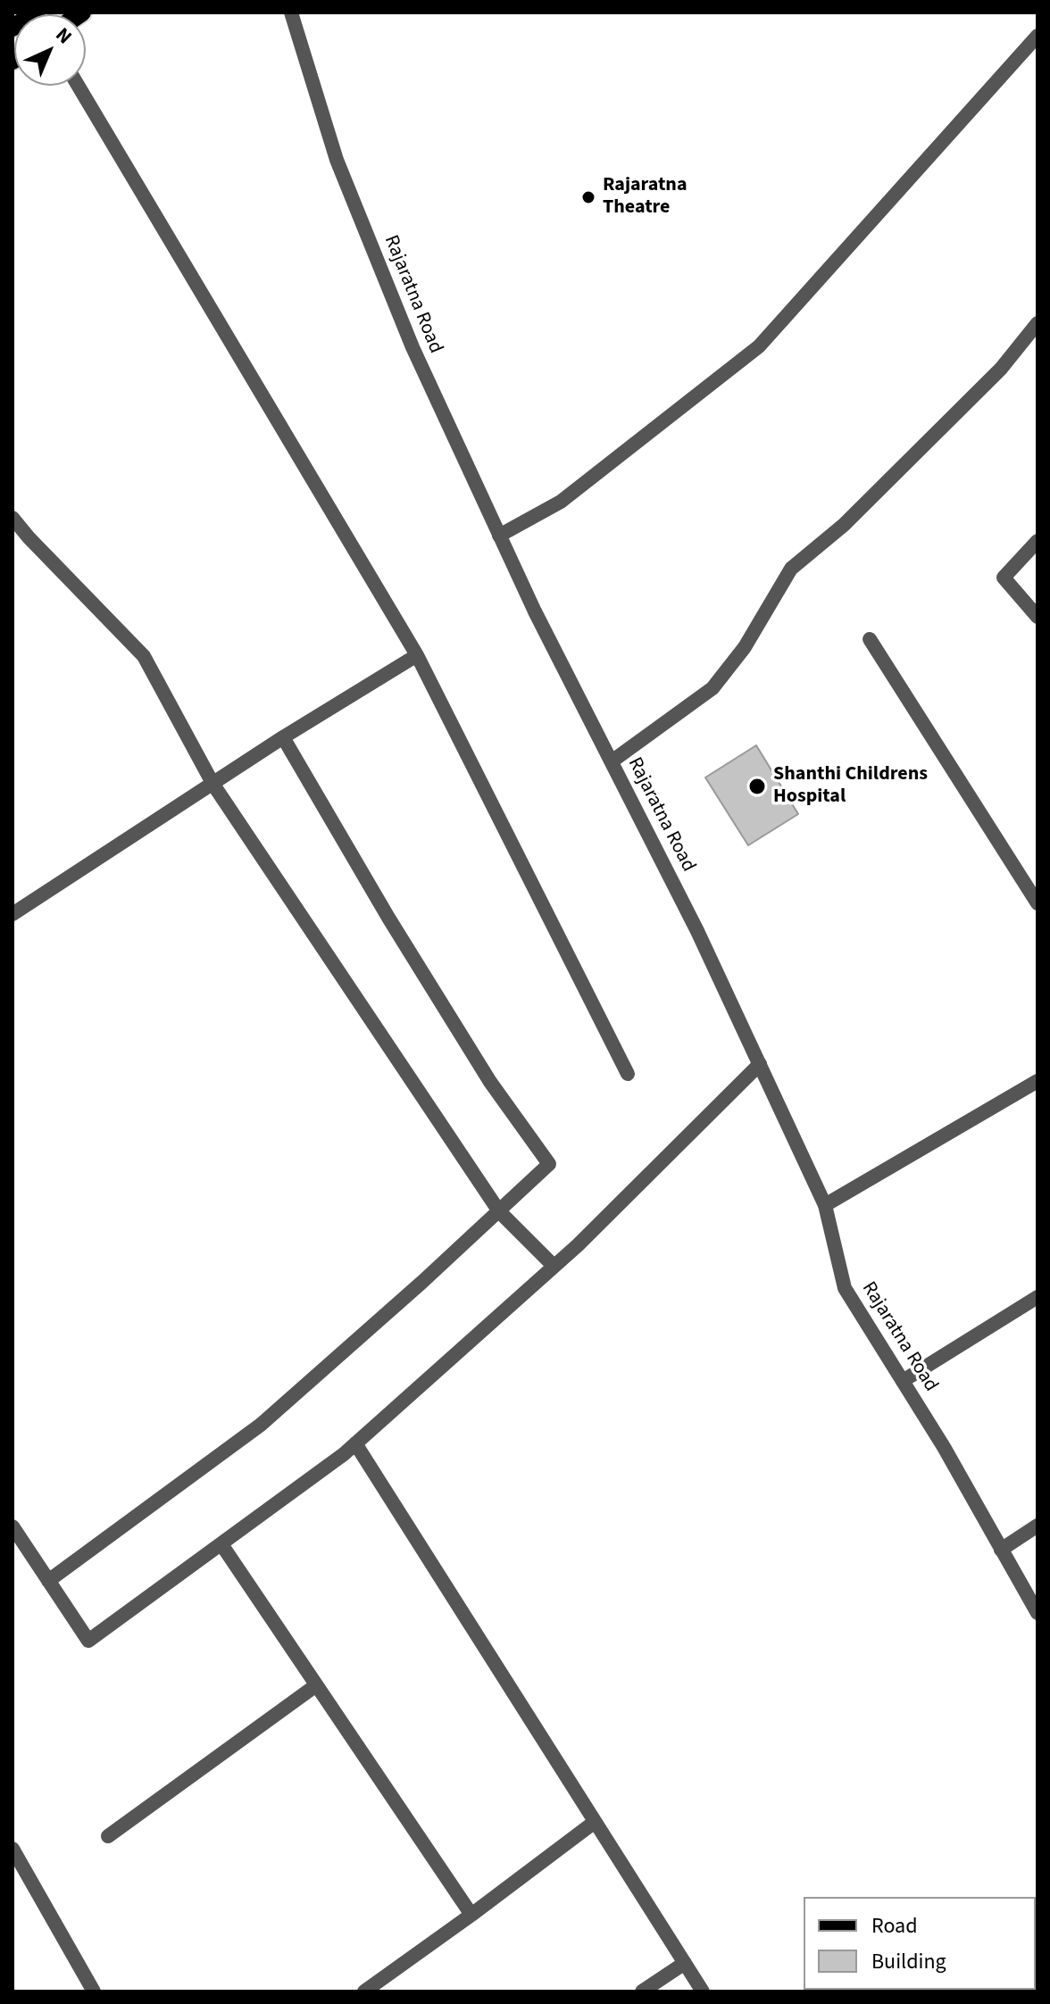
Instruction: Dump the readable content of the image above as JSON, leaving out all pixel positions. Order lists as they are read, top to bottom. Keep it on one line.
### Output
{"streets":{"street":["Rajaratna Road"]},"places":["Rajaratna Theatre","Shanthi Childrens Hospital"],"legend":["Road","Building"],"north":"top right"}
